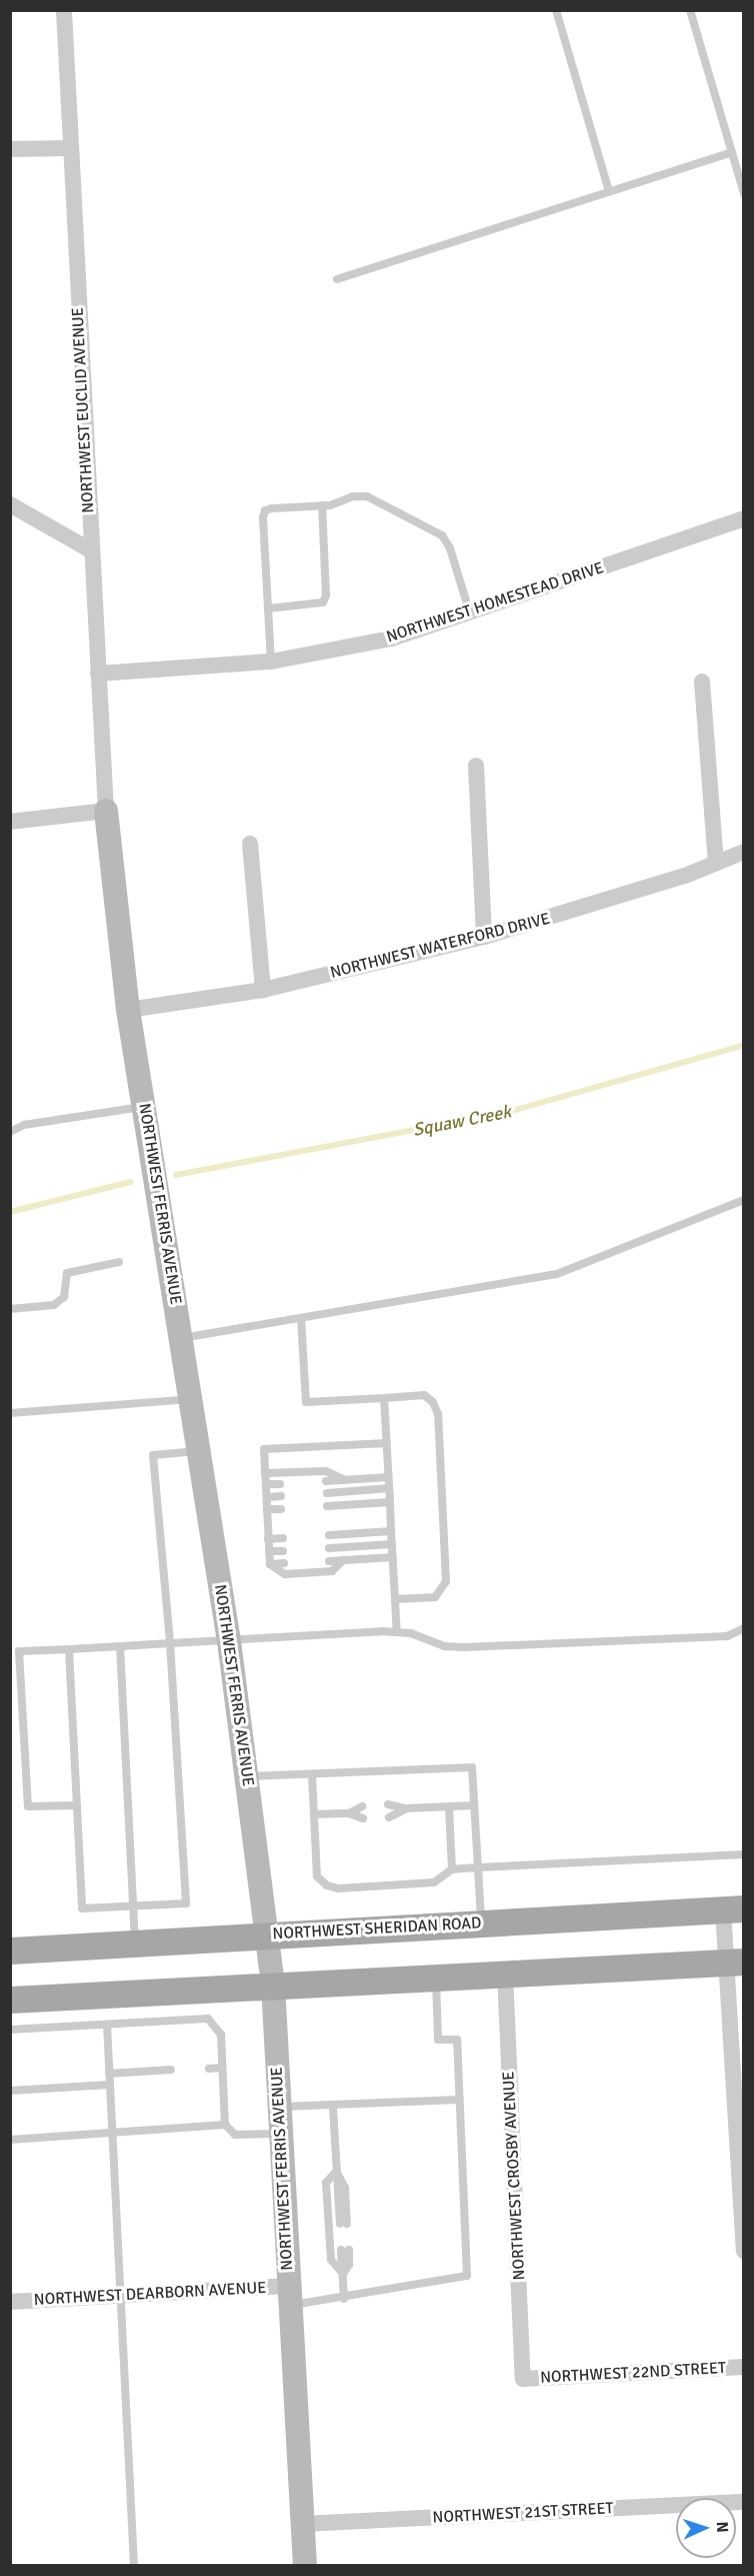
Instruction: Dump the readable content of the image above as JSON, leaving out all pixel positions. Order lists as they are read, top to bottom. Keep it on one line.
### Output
{"streets":{"main road":["NORTHWEST SHERIDAN ROAD"],"street":["NORTHWEST EUCLID AVENUE","NORTHWEST HOMESTEAD DRIVE","NORTHWEST WATERFORD DRIVE","NORTHWEST FERRIS AVENUE","NORTHWEST CROSBY AVENUE","NORTHWEST DEARBORN AVENUE","NORTHWEST 22ND STREET","NORTHWEST 21ST STREET"]},"crossings":[["NORTHWEST EUCLID AVENUE","NORTHWEST HOMESTEAD DRIVE"],["NORTHWEST EUCLID AVENUE","NORTHWEST FERRIS AVENUE"],["NORTHWEST WATERFORD DRIVE","NORTHWEST FERRIS AVENUE"],["NORTHWEST FERRIS AVENUE","NORTHWEST SHERIDAN ROAD"],["NORTHWEST FERRIS AVENUE","NORTHWEST DEARBORN AVENUE"],["NORTHWEST FERRIS AVENUE","NORTHWEST 21ST STREET"],["NORTHWEST CROSBY AVENUE","NORTHWEST 22ND STREET"]],"water":["Squaw Creek"],"north":"right"}
